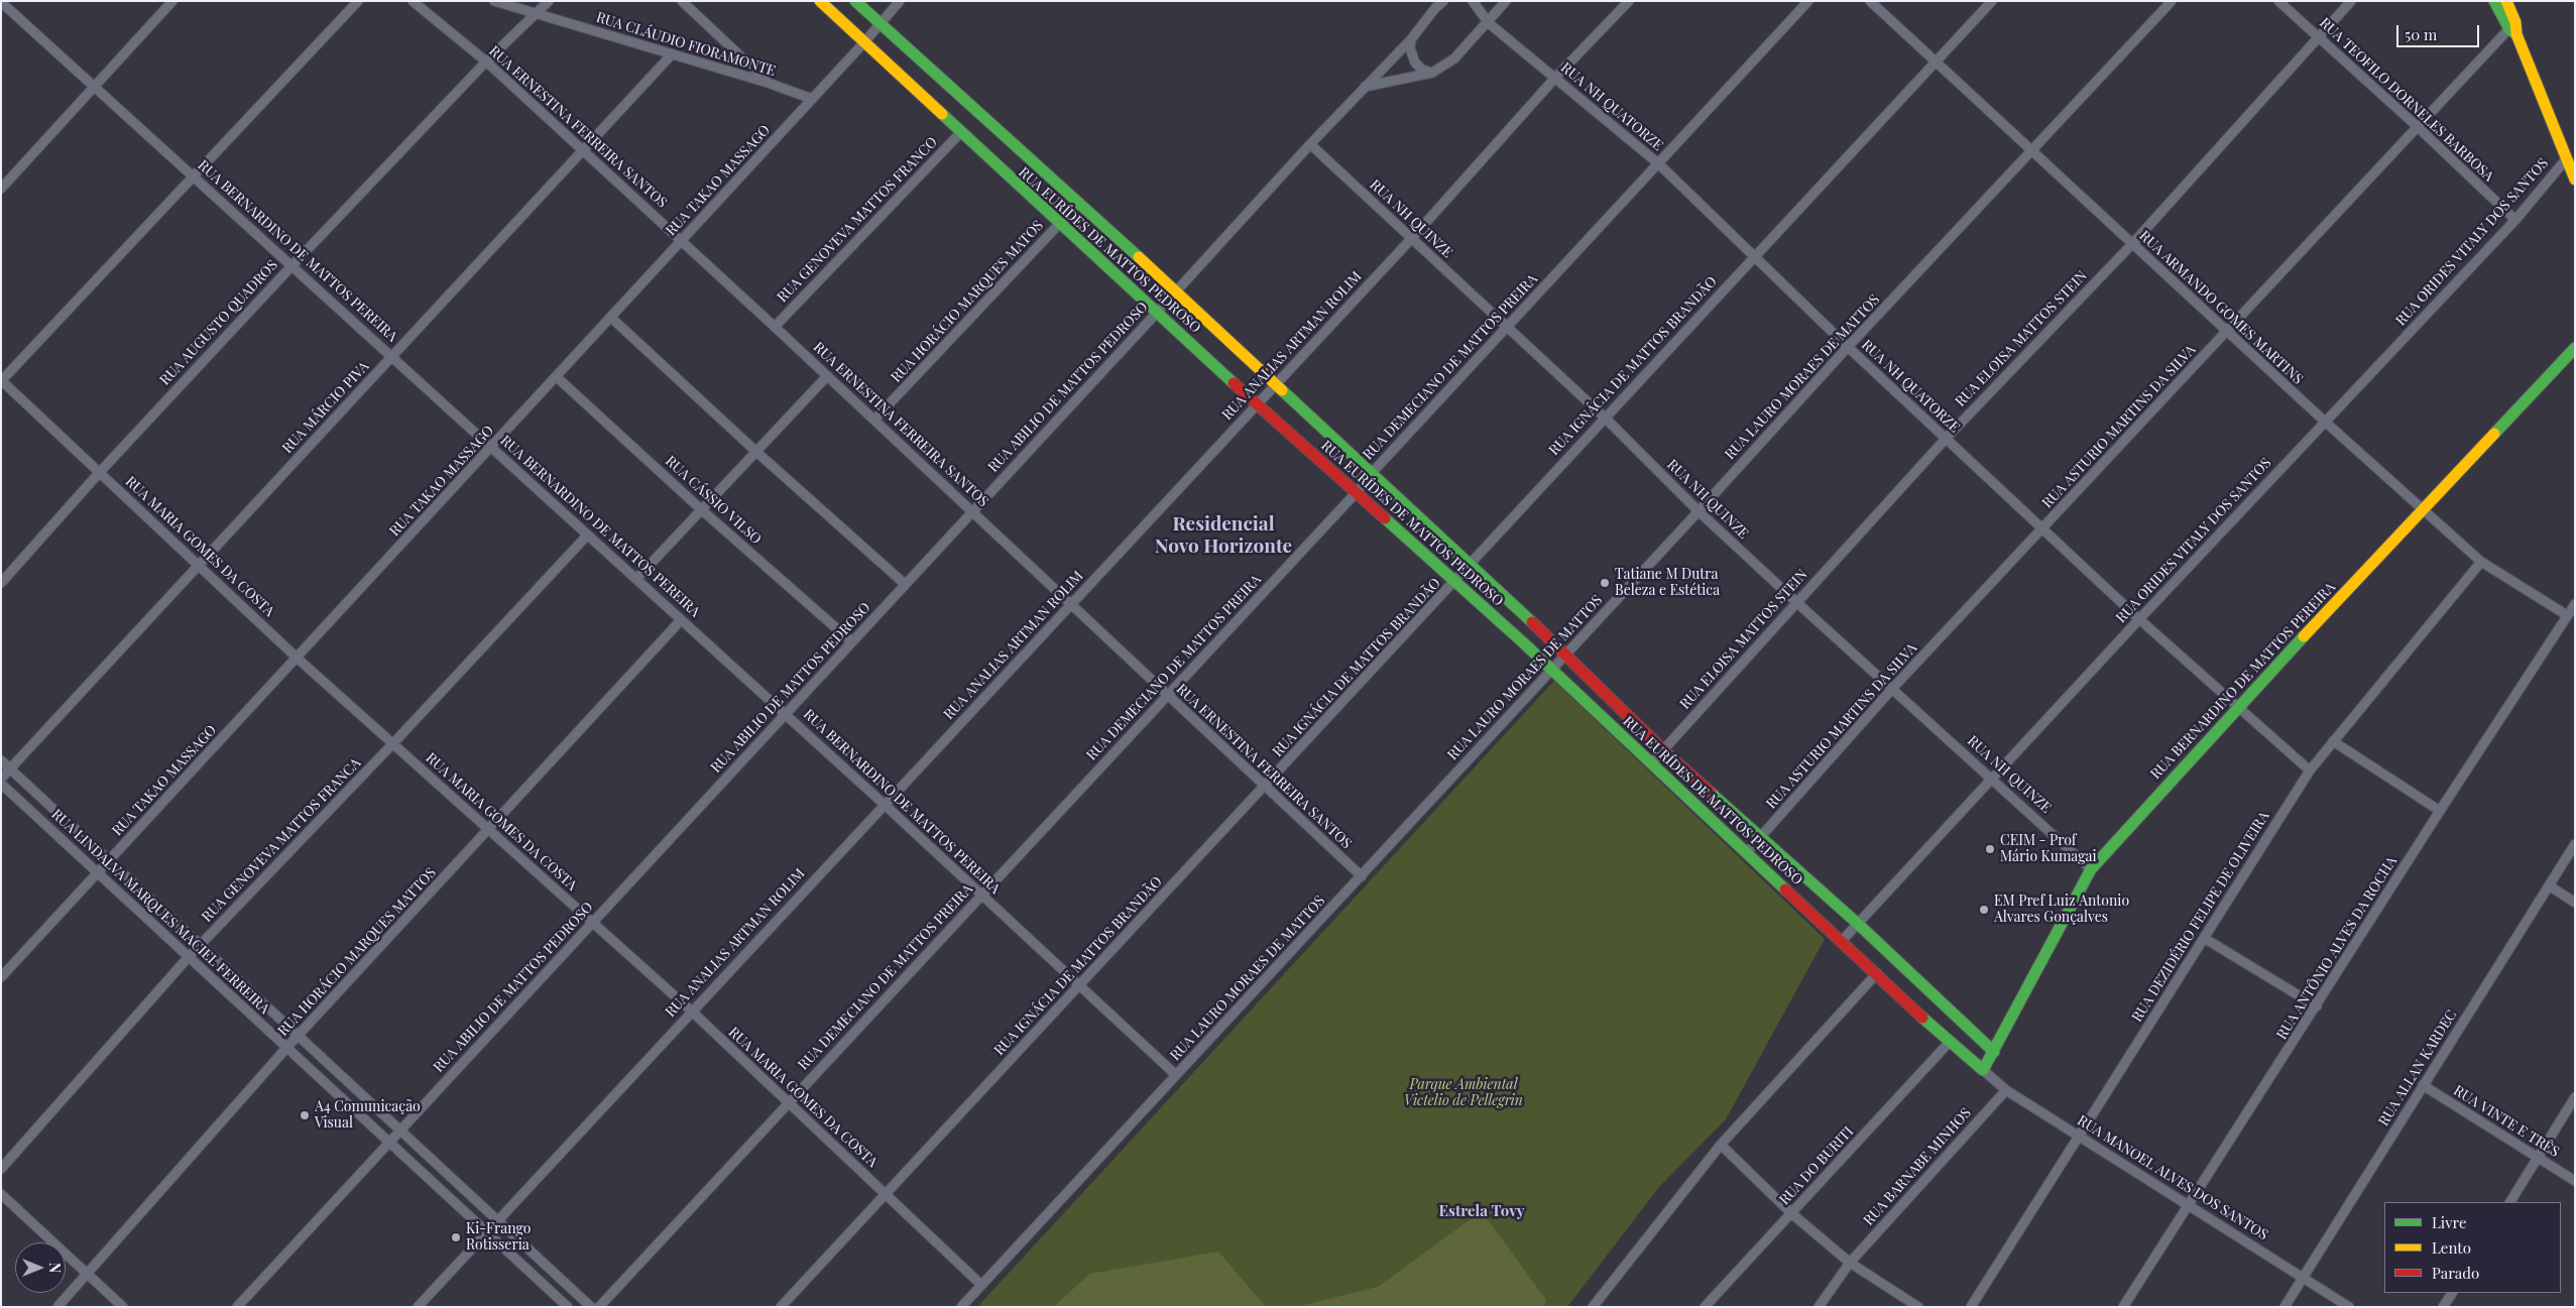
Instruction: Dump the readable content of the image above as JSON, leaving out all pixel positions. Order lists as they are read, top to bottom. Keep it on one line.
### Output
{"streets":{"street":["RUA CLÁUDIO FIORAMONTE","RUA TEOFILO DORNELES BARBOSA","RUA NH QUATORZE","RUA ERNESTINA FERREIRA SANTOS","RUA TAKAO MASSAGO","RUA NH QUINZE","RUA GENOVEVA MATTOS FRANCO","RUA ORIDES VITALY DOS SANTOS","RUA EURÍDES DE MATTOS PEDROSO","RUA BERNARDINO DE MATTOS PEREIRA","RUA HORÁCIO MARQUES MATOS","RUA ARMANDO GOMES MARTINS","RUA AUGUSTO QUADROS","RUA ELOISA MATTOS STEIN","RUA ANALIAS ARTMAN ROLIM","RUA IGNÁCIA DE MATTOS BRANDÃO","RUA DEMECIANO DE MATTOS PREIRA","RUA LAURO MORAES DE MATTOS","RUA ABILIO DE MATTOS PEDROSO","RUA MÁRCIO PIVA","RUA ASTURIO MARTINS DA SILVA","RUA CÁSSIO VILSO","RUA MARIA GOMES DA COSTA","RUA GENOVEVA MATTOS FRANCA","RUA LINDALVA MARQUES MACIEL FERREIRA","RUA DEZIDÉRIO FELIPE DE OLIVEIRA","RUA ANTÔNIO ALVES DA ROCHA","RUA HORÁCIO MARQUES MATTOS","RUA ALLAN KARDEC","RUA VINTE E TRÊS","RUA DO BURITI","RUA BARNABE MINHOS","RUA MANOEL ALVES DOS SANTOS"]},"crossings":[["RUA CLÁUDIO FIORAMONTE","RUA TAKAO MASSAGO"],["RUA CLÁUDIO FIORAMONTE","RUA AUGUSTO QUADROS"],["RUA CLÁUDIO FIORAMONTE","RUA MÁRCIO PIVA"],["RUA TEOFILO DORNELES BARBOSA","RUA ORIDES VITALY DOS SANTOS"],["RUA TEOFILO DORNELES BARBOSA","RUA ELOISA MATTOS STEIN"],["RUA TEOFILO DORNELES BARBOSA","RUA ASTURIO MARTINS DA SILVA"],["RUA NH QUATORZE","RUA ORIDES VITALY DOS SANTOS"],["RUA NH QUATORZE","RUA BERNARDINO DE MATTOS PEREIRA"],["RUA NH QUATORZE","RUA ELOISA MATTOS STEIN"],["RUA NH QUATORZE","RUA ANALIAS ARTMAN ROLIM"],["RUA NH QUATORZE","RUA IGNÁCIA DE MATTOS BRANDÃO"],["RUA NH QUATORZE","RUA DEMECIANO DE MATTOS PREIRA"],["RUA NH QUATORZE","RUA LAURO MORAES DE MATTOS"],["RUA NH QUATORZE","RUA ASTURIO MARTINS DA SILVA"],["RUA NH QUATORZE","RUA DEZIDÉRIO FELIPE DE OLIVEIRA"],["RUA ERNESTINA FERREIRA SANTOS","RUA TAKAO MASSAGO"],["RUA ERNESTINA FERREIRA SANTOS","RUA GENOVEVA MATTOS FRANCO"],["RUA ERNESTINA FERREIRA SANTOS","RUA HORÁCIO MARQUES MATOS"],["RUA ERNESTINA FERREIRA SANTOS","RUA AUGUSTO QUADROS"],["RUA ERNESTINA FERREIRA SANTOS","RUA ANALIAS ARTMAN ROLIM"],["RUA ERNESTINA FERREIRA SANTOS","RUA IGNÁCIA DE MATTOS BRANDÃO"],["RUA ERNESTINA FERREIRA SANTOS","RUA DEMECIANO DE MATTOS PREIRA"],["RUA ERNESTINA FERREIRA SANTOS","RUA LAURO MORAES DE MATTOS"],["RUA ERNESTINA FERREIRA SANTOS","RUA ABILIO DE MATTOS PEDROSO"],["RUA ERNESTINA FERREIRA SANTOS","RUA MÁRCIO PIVA"],["RUA TAKAO MASSAGO","RUA EURÍDES DE MATTOS PEDROSO"],["RUA TAKAO MASSAGO","RUA BERNARDINO DE MATTOS PEREIRA"],["RUA TAKAO MASSAGO","RUA CÁSSIO VILSO"],["RUA TAKAO MASSAGO","RUA MARIA GOMES DA COSTA"],["RUA TAKAO MASSAGO","RUA LINDALVA MARQUES MACIEL FERREIRA"],["RUA NH QUINZE","RUA ORIDES VITALY DOS SANTOS"],["RUA NH QUINZE","RUA BERNARDINO DE MATTOS PEREIRA"],["RUA NH QUINZE","RUA ELOISA MATTOS STEIN"],["RUA NH QUINZE","RUA ANALIAS ARTMAN ROLIM"],["RUA NH QUINZE","RUA IGNÁCIA DE MATTOS BRANDÃO"],["RUA NH QUINZE","RUA DEMECIANO DE MATTOS PREIRA"],["RUA NH QUINZE","RUA LAURO MORAES DE MATTOS"],["RUA NH QUINZE","RUA ABILIO DE MATTOS PEDROSO"],["RUA NH QUINZE","RUA ASTURIO MARTINS DA SILVA"],["RUA GENOVEVA MATTOS FRANCO","RUA EURÍDES DE MATTOS PEDROSO"],["RUA ORIDES VITALY DOS SANTOS","RUA EURÍDES DE MATTOS PEDROSO"],["RUA ORIDES VITALY DOS SANTOS","RUA ARMANDO GOMES MARTINS"],["RUA EURÍDES DE MATTOS PEDROSO","RUA BERNARDINO DE MATTOS PEREIRA"],["RUA EURÍDES DE MATTOS PEDROSO","RUA HORÁCIO MARQUES MATOS"],["RUA EURÍDES DE MATTOS PEDROSO","RUA ELOISA MATTOS STEIN"],["RUA EURÍDES DE MATTOS PEDROSO","RUA ANALIAS ARTMAN ROLIM"],["RUA EURÍDES DE MATTOS PEDROSO","RUA IGNÁCIA DE MATTOS BRANDÃO"],["RUA EURÍDES DE MATTOS PEDROSO","RUA DEMECIANO DE MATTOS PREIRA"],["RUA EURÍDES DE MATTOS PEDROSO","RUA LAURO MORAES DE MATTOS"],["RUA EURÍDES DE MATTOS PEDROSO","RUA ABILIO DE MATTOS PEDROSO"],["RUA EURÍDES DE MATTOS PEDROSO","RUA ASTURIO MARTINS DA SILVA"],["RUA EURÍDES DE MATTOS PEDROSO","RUA DO BURITI"],["RUA EURÍDES DE MATTOS PEDROSO","RUA MANOEL ALVES DOS SANTOS"],["RUA BERNARDINO DE MATTOS PEREIRA","RUA ARMANDO GOMES MARTINS"],["RUA BERNARDINO DE MATTOS PEREIRA","RUA AUGUSTO QUADROS"],["RUA BERNARDINO DE MATTOS PEREIRA","RUA ANALIAS ARTMAN ROLIM"],["RUA BERNARDINO DE MATTOS PEREIRA","RUA IGNÁCIA DE MATTOS BRANDÃO"],["RUA BERNARDINO DE MATTOS PEREIRA","RUA DEMECIANO DE MATTOS PREIRA"],["RUA BERNARDINO DE MATTOS PEREIRA","RUA LAURO MORAES DE MATTOS"],["RUA BERNARDINO DE MATTOS PEREIRA","RUA ABILIO DE MATTOS PEDROSO"],["RUA BERNARDINO DE MATTOS PEREIRA","RUA MÁRCIO PIVA"],["RUA BERNARDINO DE MATTOS PEREIRA","RUA GENOVEVA MATTOS FRANCA"],["RUA BERNARDINO DE MATTOS PEREIRA","RUA HORÁCIO MARQUES MATTOS"],["RUA BERNARDINO DE MATTOS PEREIRA","RUA MANOEL ALVES DOS SANTOS"],["RUA ARMANDO GOMES MARTINS","RUA ELOISA MATTOS STEIN"],["RUA ARMANDO GOMES MARTINS","RUA IGNÁCIA DE MATTOS BRANDÃO"],["RUA ARMANDO GOMES MARTINS","RUA LAURO MORAES DE MATTOS"],["RUA ARMANDO GOMES MARTINS","RUA ASTURIO MARTINS DA SILVA"],["RUA ARMANDO GOMES MARTINS","RUA DEZIDÉRIO FELIPE DE OLIVEIRA"],["RUA ARMANDO GOMES MARTINS","RUA ANTÔNIO ALVES DA ROCHA"],["RUA AUGUSTO QUADROS","RUA MARIA GOMES DA COSTA"],["RUA ANALIAS ARTMAN ROLIM","RUA MARIA GOMES DA COSTA"],["RUA ANALIAS ARTMAN ROLIM","RUA LINDALVA MARQUES MACIEL FERREIRA"],["RUA IGNÁCIA DE MATTOS BRANDÃO","RUA MARIA GOMES DA COSTA"],["RUA DEMECIANO DE MATTOS PREIRA","RUA MARIA GOMES DA COSTA"],["RUA LAURO MORAES DE MATTOS","RUA MARIA GOMES DA COSTA"],["RUA ABILIO DE MATTOS PEDROSO","RUA CÁSSIO VILSO"],["RUA ABILIO DE MATTOS PEDROSO","RUA MARIA GOMES DA COSTA"],["RUA ABILIO DE MATTOS PEDROSO","RUA LINDALVA MARQUES MACIEL FERREIRA"],["RUA MÁRCIO PIVA","RUA MARIA GOMES DA COSTA"],["RUA MARIA GOMES DA COSTA","RUA GENOVEVA MATTOS FRANCA"],["RUA MARIA GOMES DA COSTA","RUA HORÁCIO MARQUES MATTOS"],["RUA GENOVEVA MATTOS FRANCA","RUA LINDALVA MARQUES MACIEL FERREIRA"],["RUA LINDALVA MARQUES MACIEL FERREIRA","RUA HORÁCIO MARQUES MATTOS"],["RUA DEZIDÉRIO FELIPE DE OLIVEIRA","RUA MANOEL ALVES DOS SANTOS"],["RUA ANTÔNIO ALVES DA ROCHA","RUA MANOEL ALVES DOS SANTOS"],["RUA ALLAN KARDEC","RUA VINTE E TRÊS"],["RUA ALLAN KARDEC","RUA MANOEL ALVES DOS SANTOS"],["RUA BARNABE MINHOS","RUA MANOEL ALVES DOS SANTOS"]],"districts":["Residencial Novo Horizonte","Estrela Tovy"],"parks":["Parque Ambiental Victelio de Pellegrin"],"places":["Tatiane M Dutra Beleza e Estética","CEIM - Prof Mário Kumagai","EM Pref Luiz Antonio Alvares Gonçalves","A4 Comunicação Visual","Ki-Frango Rotisseria"],"legend":["Livre","Lento","Parado"],"scale_bar":"50 m","north":"right"}
